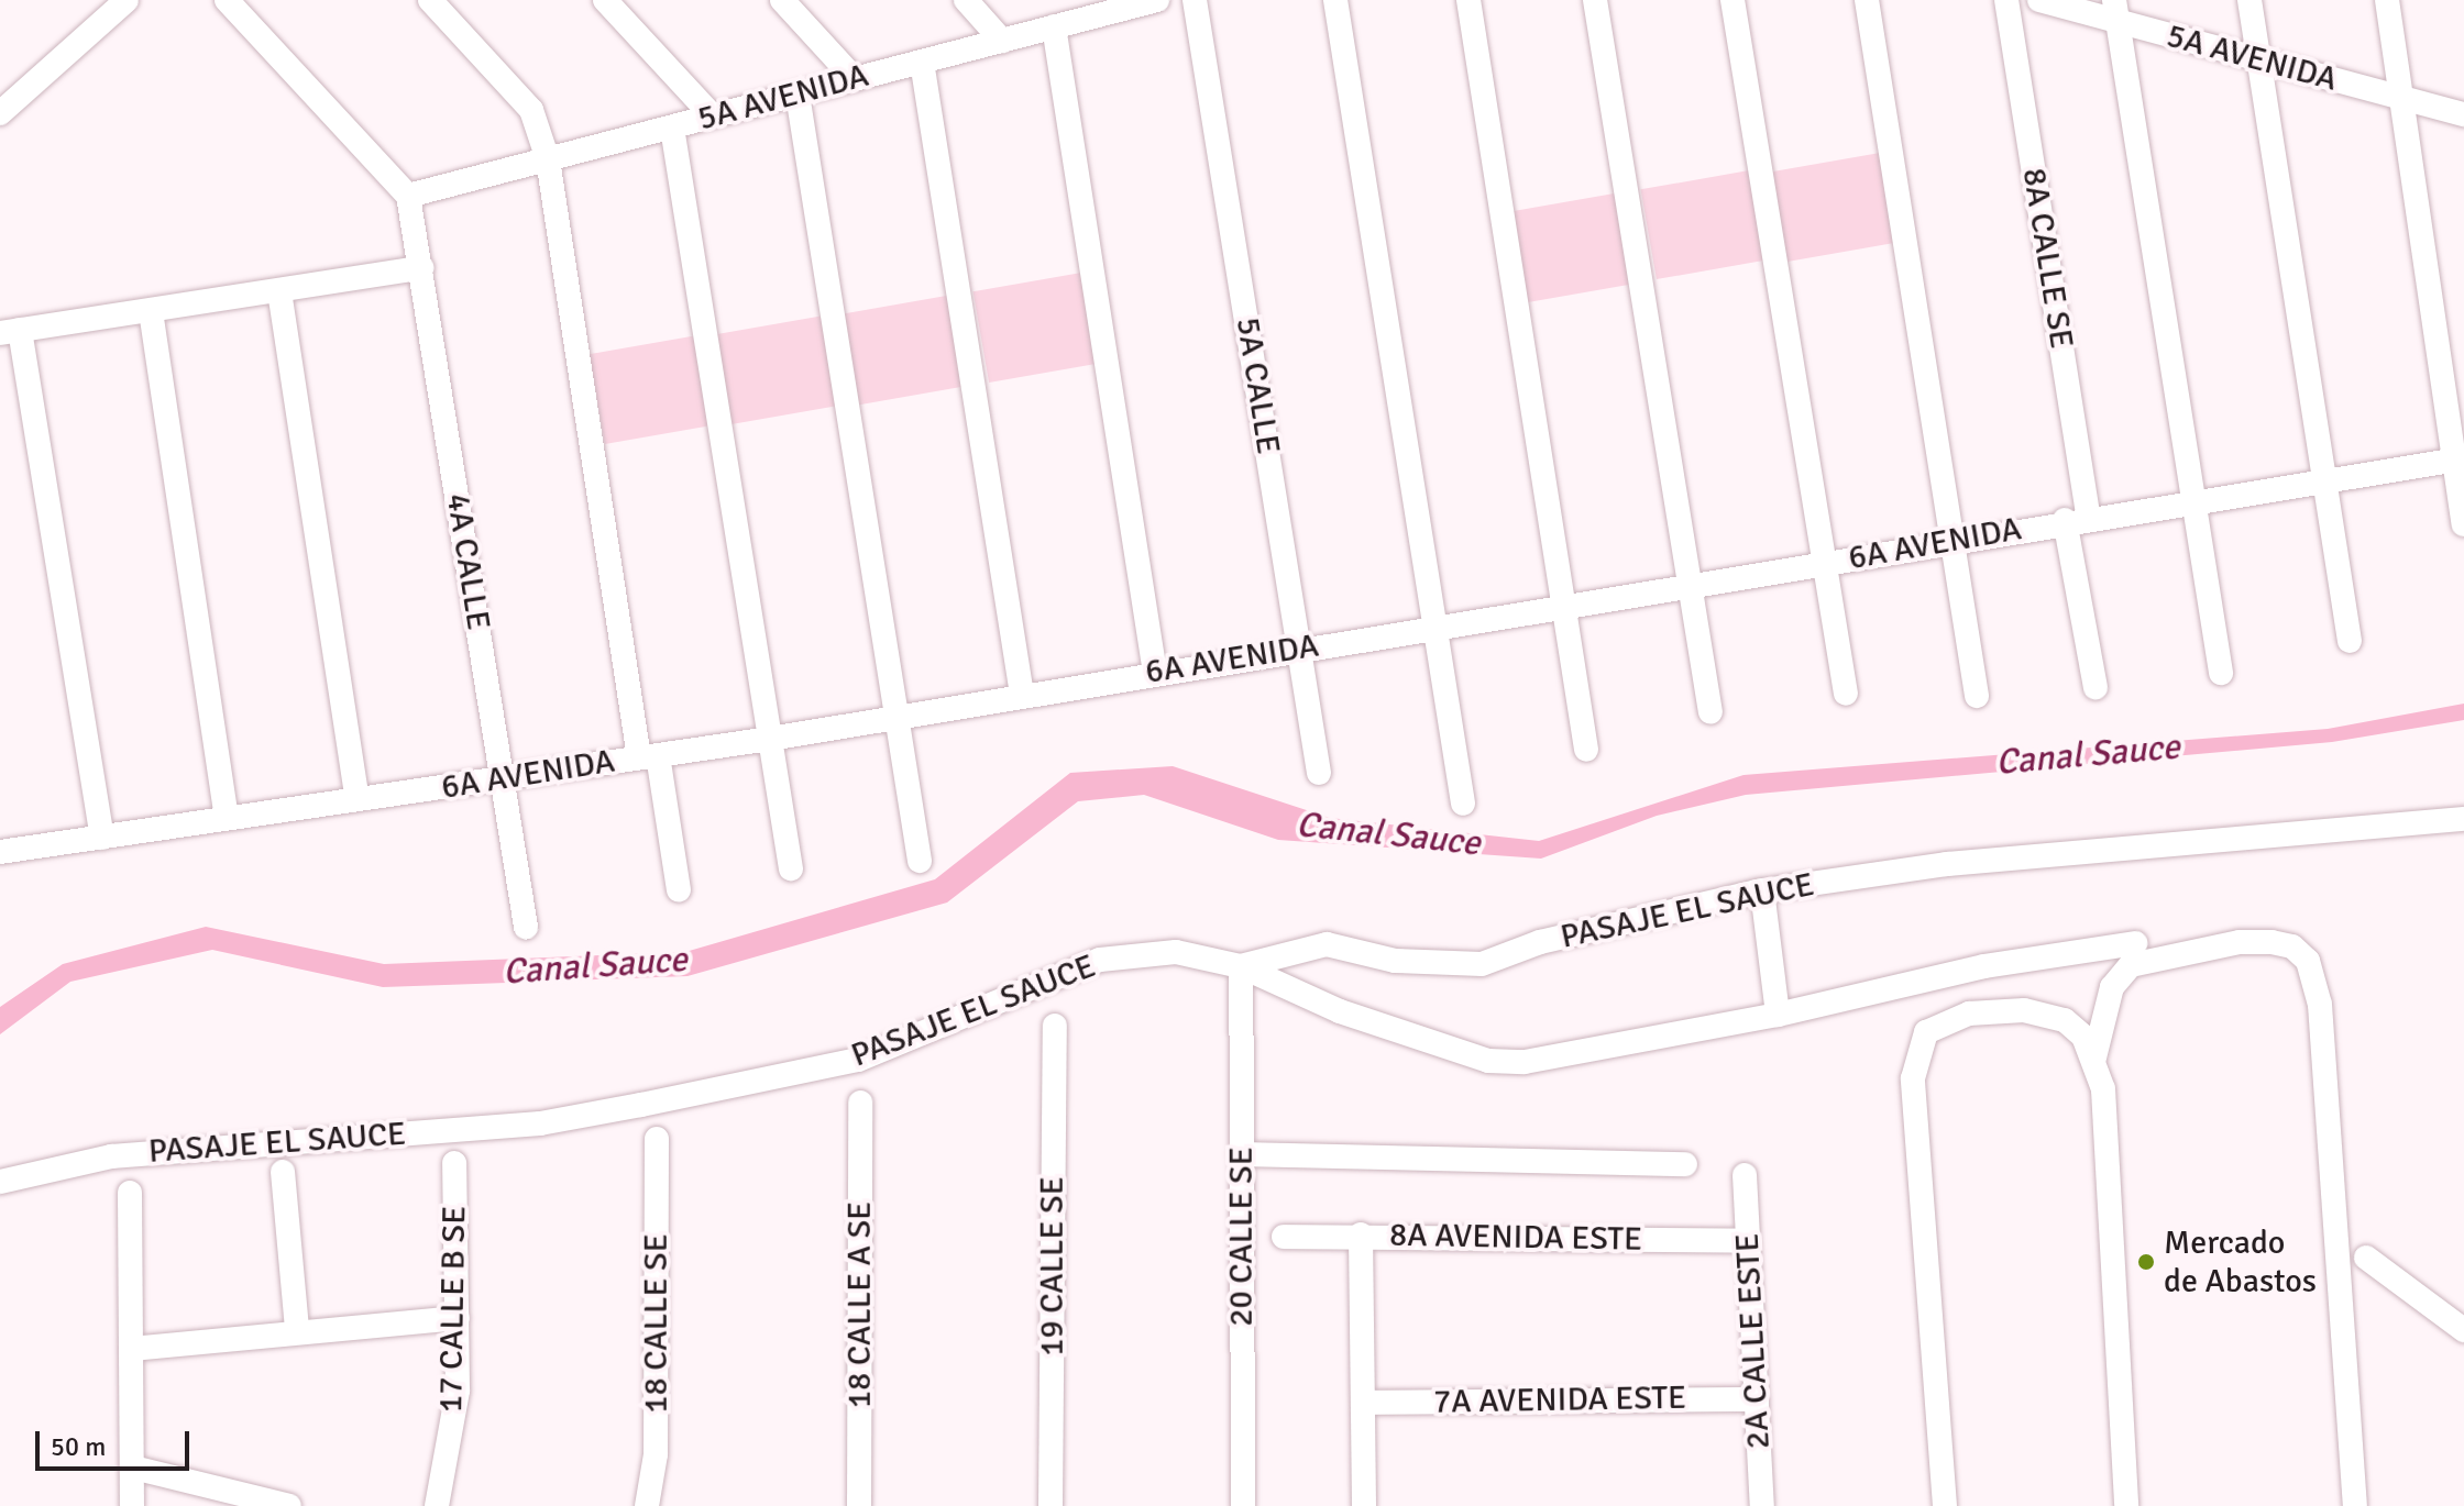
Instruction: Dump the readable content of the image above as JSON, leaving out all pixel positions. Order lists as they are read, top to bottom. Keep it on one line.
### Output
{"streets":{"street":["5A AVENIDA","8A CALLE SE","5A CALLE","6A AVENIDA","4A CALLE","PASAJE EL SAUCE","20 CALLE SE","8A AVENIDA ESTE","19 CALLE SE","18 CALLE A SE","17 CALLE B SE","18 CALLE SE","2A CALLE ESTE","7A AVENIDA ESTE"]},"crossings":[["5A AVENIDA","4A CALLE"],["8A CALLE SE","6A AVENIDA"],["5A CALLE","6A AVENIDA"],["6A AVENIDA","4A CALLE"],["PASAJE EL SAUCE","20 CALLE SE"],["8A AVENIDA ESTE","2A CALLE ESTE"],["2A CALLE ESTE","7A AVENIDA ESTE"]],"water":["Canal Sauce"],"places":["Mercado de Abastos"],"scale_bar":"50 m"}
